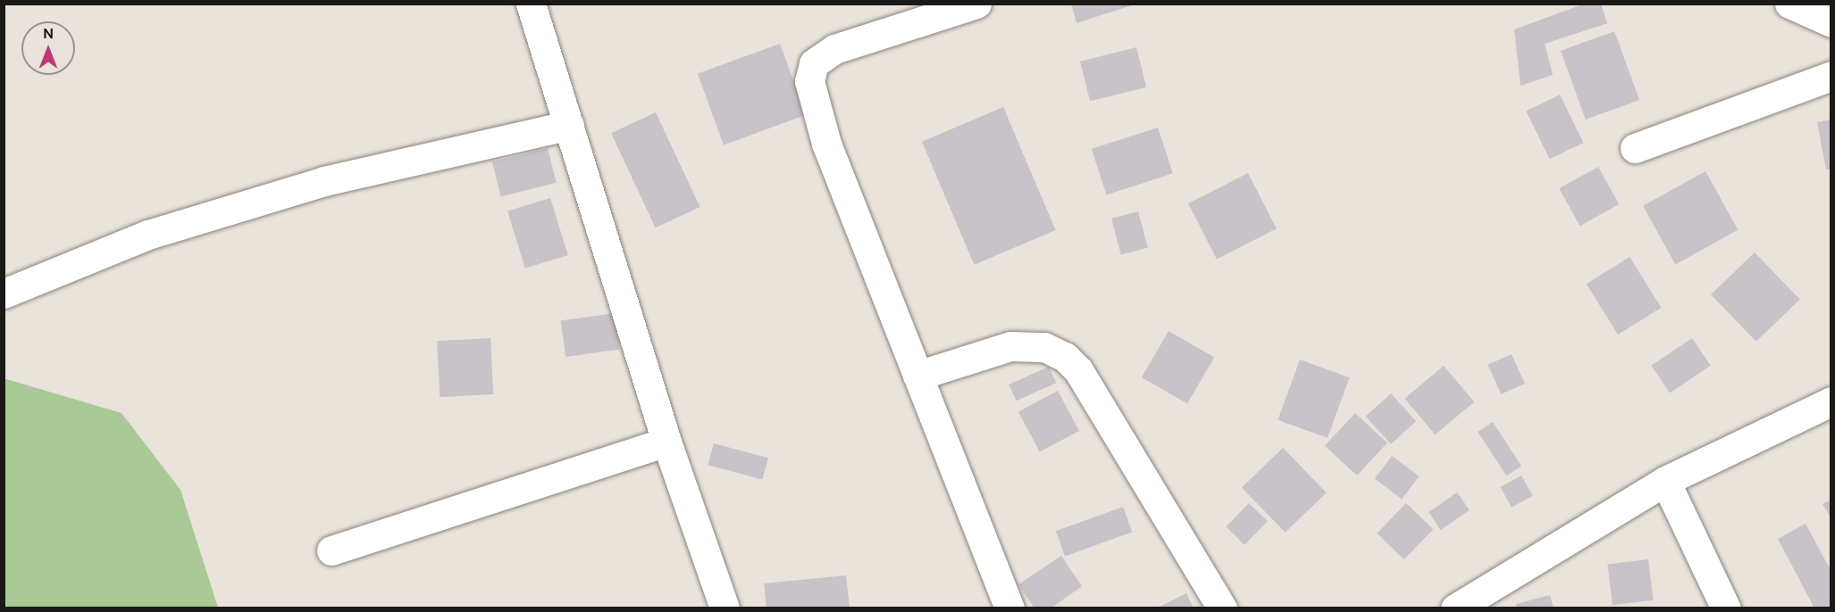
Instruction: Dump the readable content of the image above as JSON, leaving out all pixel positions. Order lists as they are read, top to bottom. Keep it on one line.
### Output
{"north":"top"}
